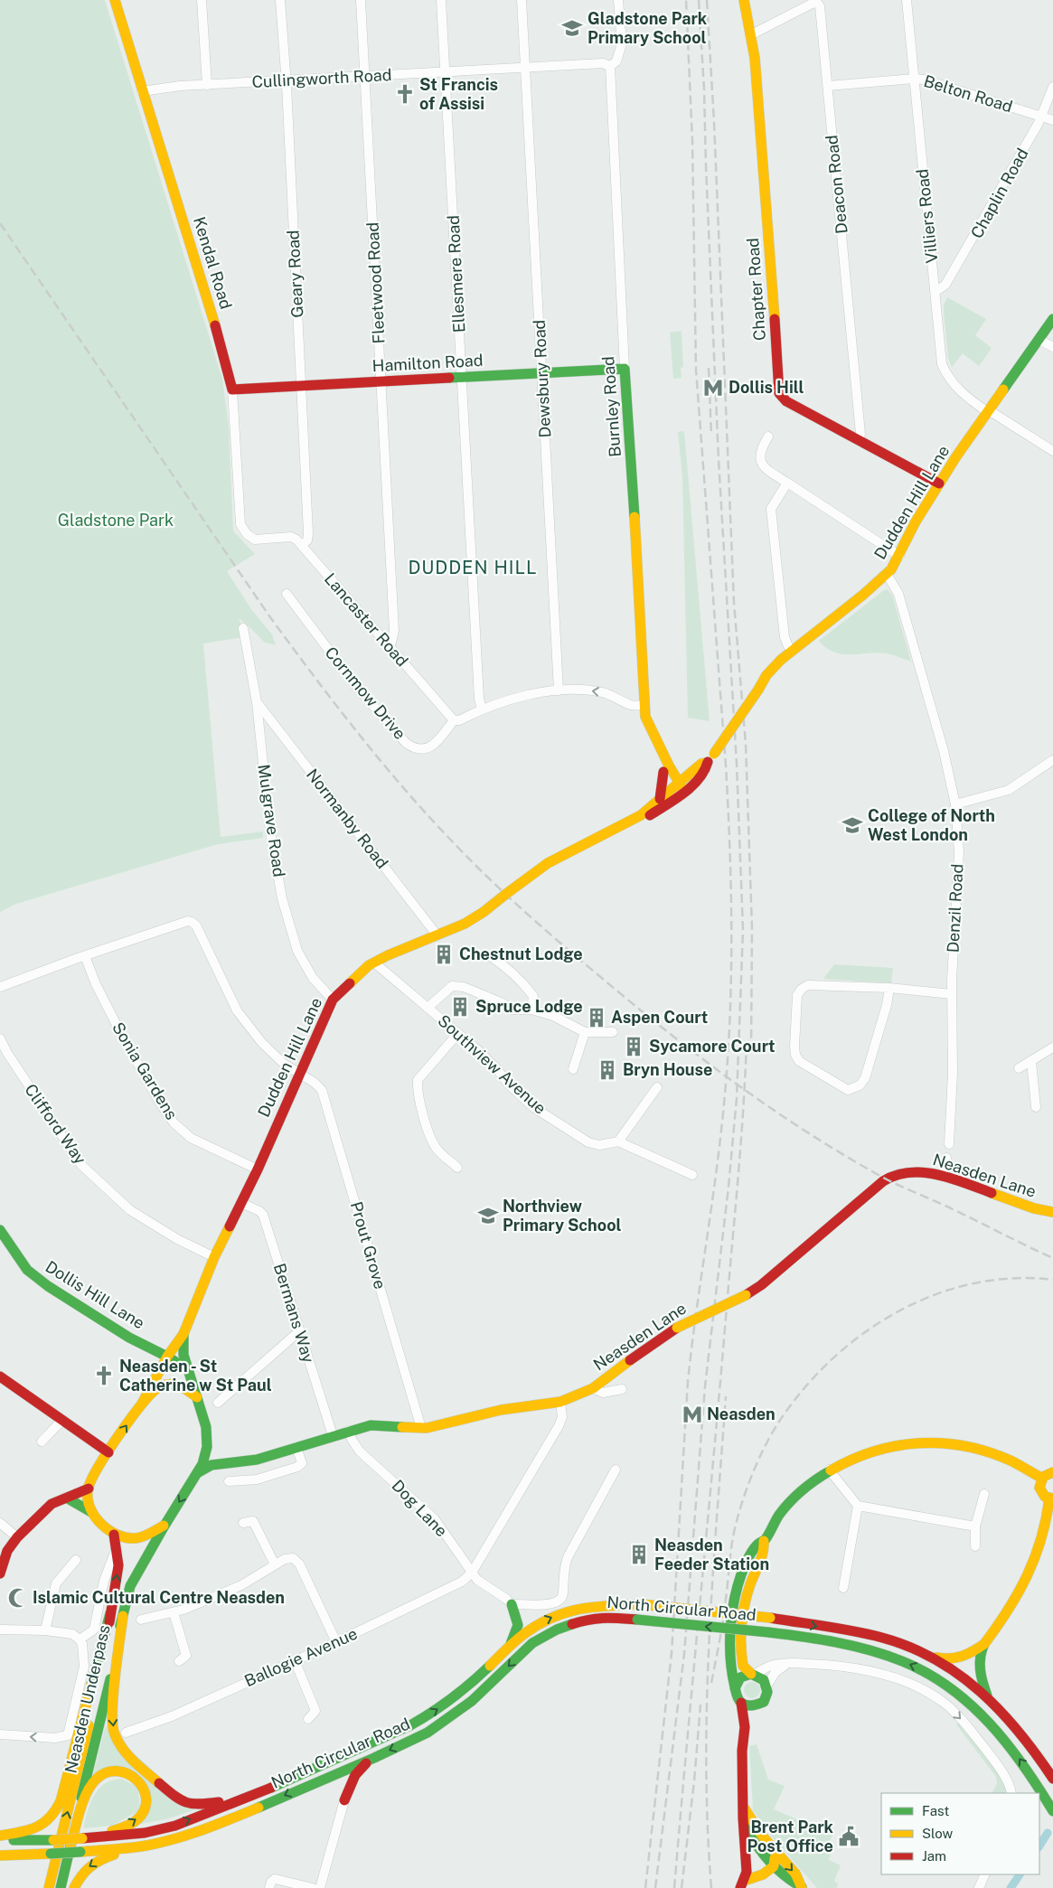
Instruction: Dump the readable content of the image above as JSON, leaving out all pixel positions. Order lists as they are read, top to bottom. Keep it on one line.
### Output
{"streets":{"main road":["Kendal Road","Chapter Road","Hamilton Road","Burnley Road","Dudden Hill Lane","Neasden Lane","Dollis Hill Lane","North Circular Road","Neasden Underpass"],"street":["Cullingworth Road","Belton Road","Deacon Road","Chaplin Road","Villiers Road","Geary Road","Ellesmere Road","Fleetwood Road","Dewsbury Road","Lancaster Road","Cornmow Drive","Normanby Road","Mulgrave Road","Denzil Road","Southview Avenue","Sonia Gardens","Clifford Way","Prout Grove","Bermans Way","Dog Lane","Ballogie Avenue"]},"crossings":[["Cullingworth Road","Kendal Road"],["Cullingworth Road","Geary Road"],["Cullingworth Road","Ellesmere Road"],["Cullingworth Road","Fleetwood Road"],["Cullingworth Road","Dewsbury Road"],["Cullingworth Road","Burnley Road"],["Belton Road","Deacon Road"],["Belton Road","Chaplin Road"],["Belton Road","Villiers Road"],["Deacon Road","Chapter Road"],["Chaplin Road","Villiers Road"],["Villiers Road","Dudden Hill Lane"],["Kendal Road","Hamilton Road"],["Kendal Road","Lancaster Road"],["Geary Road","Hamilton Road"],["Geary Road","Lancaster Road"],["Ellesmere Road","Hamilton Road"],["Fleetwood Road","Hamilton Road"],["Fleetwood Road","Lancaster Road"],["Chapter Road","Dudden Hill Lane"],["Hamilton Road","Dewsbury Road"],["Hamilton Road","Burnley Road"],["Burnley Road","Dudden Hill Lane"],["Dudden Hill Lane","Normanby Road"],["Dudden Hill Lane","Mulgrave Road"],["Dudden Hill Lane","Denzil Road"],["Dudden Hill Lane","Southview Avenue"],["Dudden Hill Lane","Sonia Gardens"],["Dudden Hill Lane","Clifford Way"],["Dudden Hill Lane","Prout Grove"],["Dudden Hill Lane","Dollis Hill Lane"],["Dudden Hill Lane","Bermans Way"],["Dudden Hill Lane","Neasden Underpass"],["Lancaster Road","Cornmow Drive"],["Normanby Road","Mulgrave Road"],["Sonia Gardens","Prout Grove"],["Neasden Lane","Prout Grove"],["Neasden Lane","Bermans Way"],["Neasden Lane","Dog Lane"],["Neasden Lane","Neasden Underpass"],["Dog Lane","Ballogie Avenue"]],"districts":["DUDDEN HILL"],"parks":["Gladstone Park"],"places":{"school or university":["Gladstone Park Primary School","College of North West London","Northview Primary School"],"church":["St Francis of Assisi","Neasden - St Catherine w St Paul"],"metro station":["Dollis Hill","Neasden"],"building":["Chestnut Lodge","Spruce Lodge","Aspen Court","Sycamore Court","Bryn House","Neasden Feeder Station"],"mosque":["Islamic Cultural Centre Neasden"],"public building":["Brent Park Post Office"]},"legend":["Fast","Slow","Jam"]}
